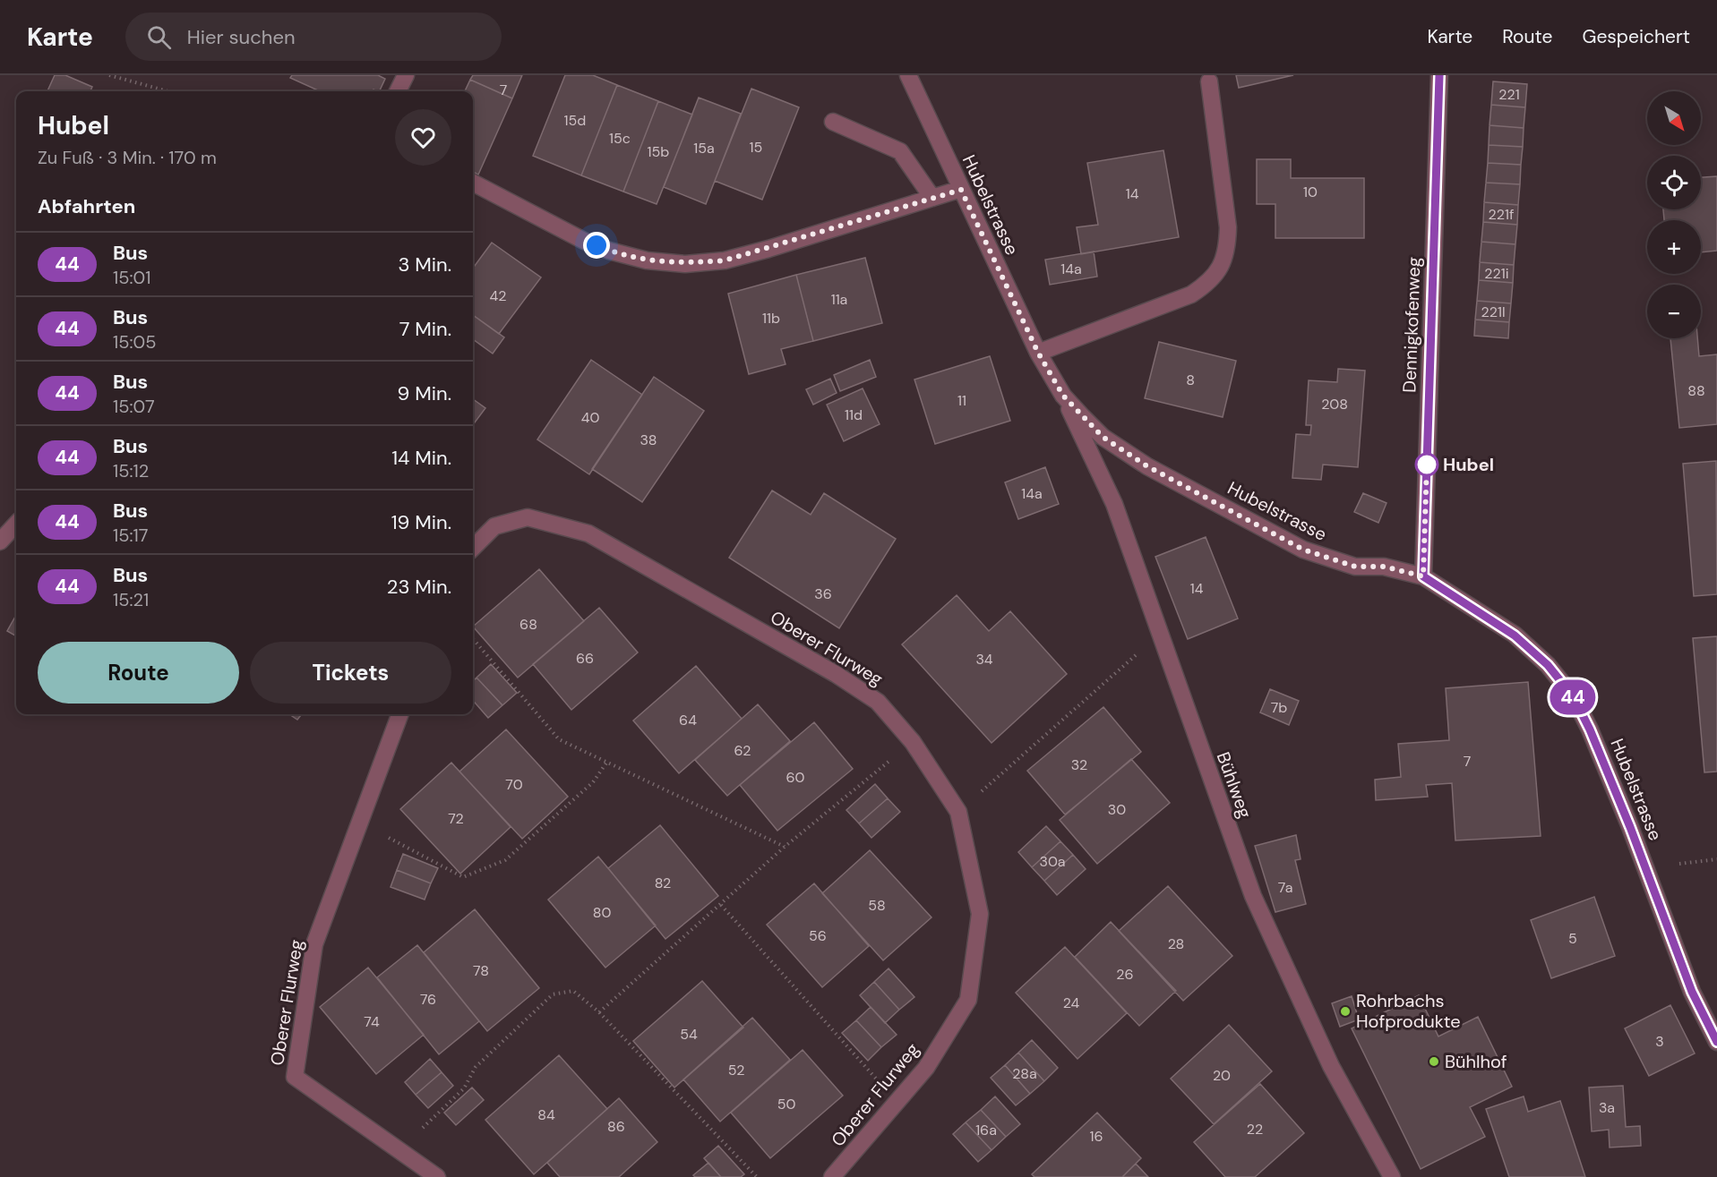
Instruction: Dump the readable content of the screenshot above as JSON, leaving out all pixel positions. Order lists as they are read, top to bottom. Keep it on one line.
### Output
{"streets":{"street":["Hubelstrasse","Dennigkofenweg","Oberer Flurweg","Bühlweg"]},"crossings":[["Hubelstrasse","Dennigkofenweg"],["Hubelstrasse","Bühlweg"]],"places":["Hubel","Rohrbachs Hofprodukte","Bühlhof"],"lines":["bus line 44"],"house_numbers":["7","221","15d","15c","15","15a","15b","10","14","221f","14a","221i","42","11a","221l","11b","8","88","11","208","11d","40","38","14a","14","36","68","66","34","7b","64","62","7","32","60","70","30","72","30a","82","7a","58","80","56","5","28","78","26","76","24","74","54","3","52","28a","20","50","3a","84","86","22","16a","16"],"north":"bottom right","page":{"header":"Karte","search":"Hier suchen","nav":["Karte","Route","Gespeichert"],"on_map":"44","map_buttons":["+","−"],"heading":[["Hubel","Zu Fuß · 3 Min. · 170 m"],"Abfahrten"],"list":[{"mark":"44","name":"Bus","note":"15:01","value":"3 Min."},{"mark":"44","name":"Bus","note":"15:05","value":"7 Min."},{"mark":"44","name":"Bus","note":"15:07","value":"9 Min."},{"mark":"44","name":"Bus","note":"15:12","value":"14 Min."},{"mark":"44","name":"Bus","note":"15:17","value":"19 Min."},{"mark":"44","name":"Bus","note":"15:21","value":"23 Min."}],"buttons":["Route","Tickets"]}}
